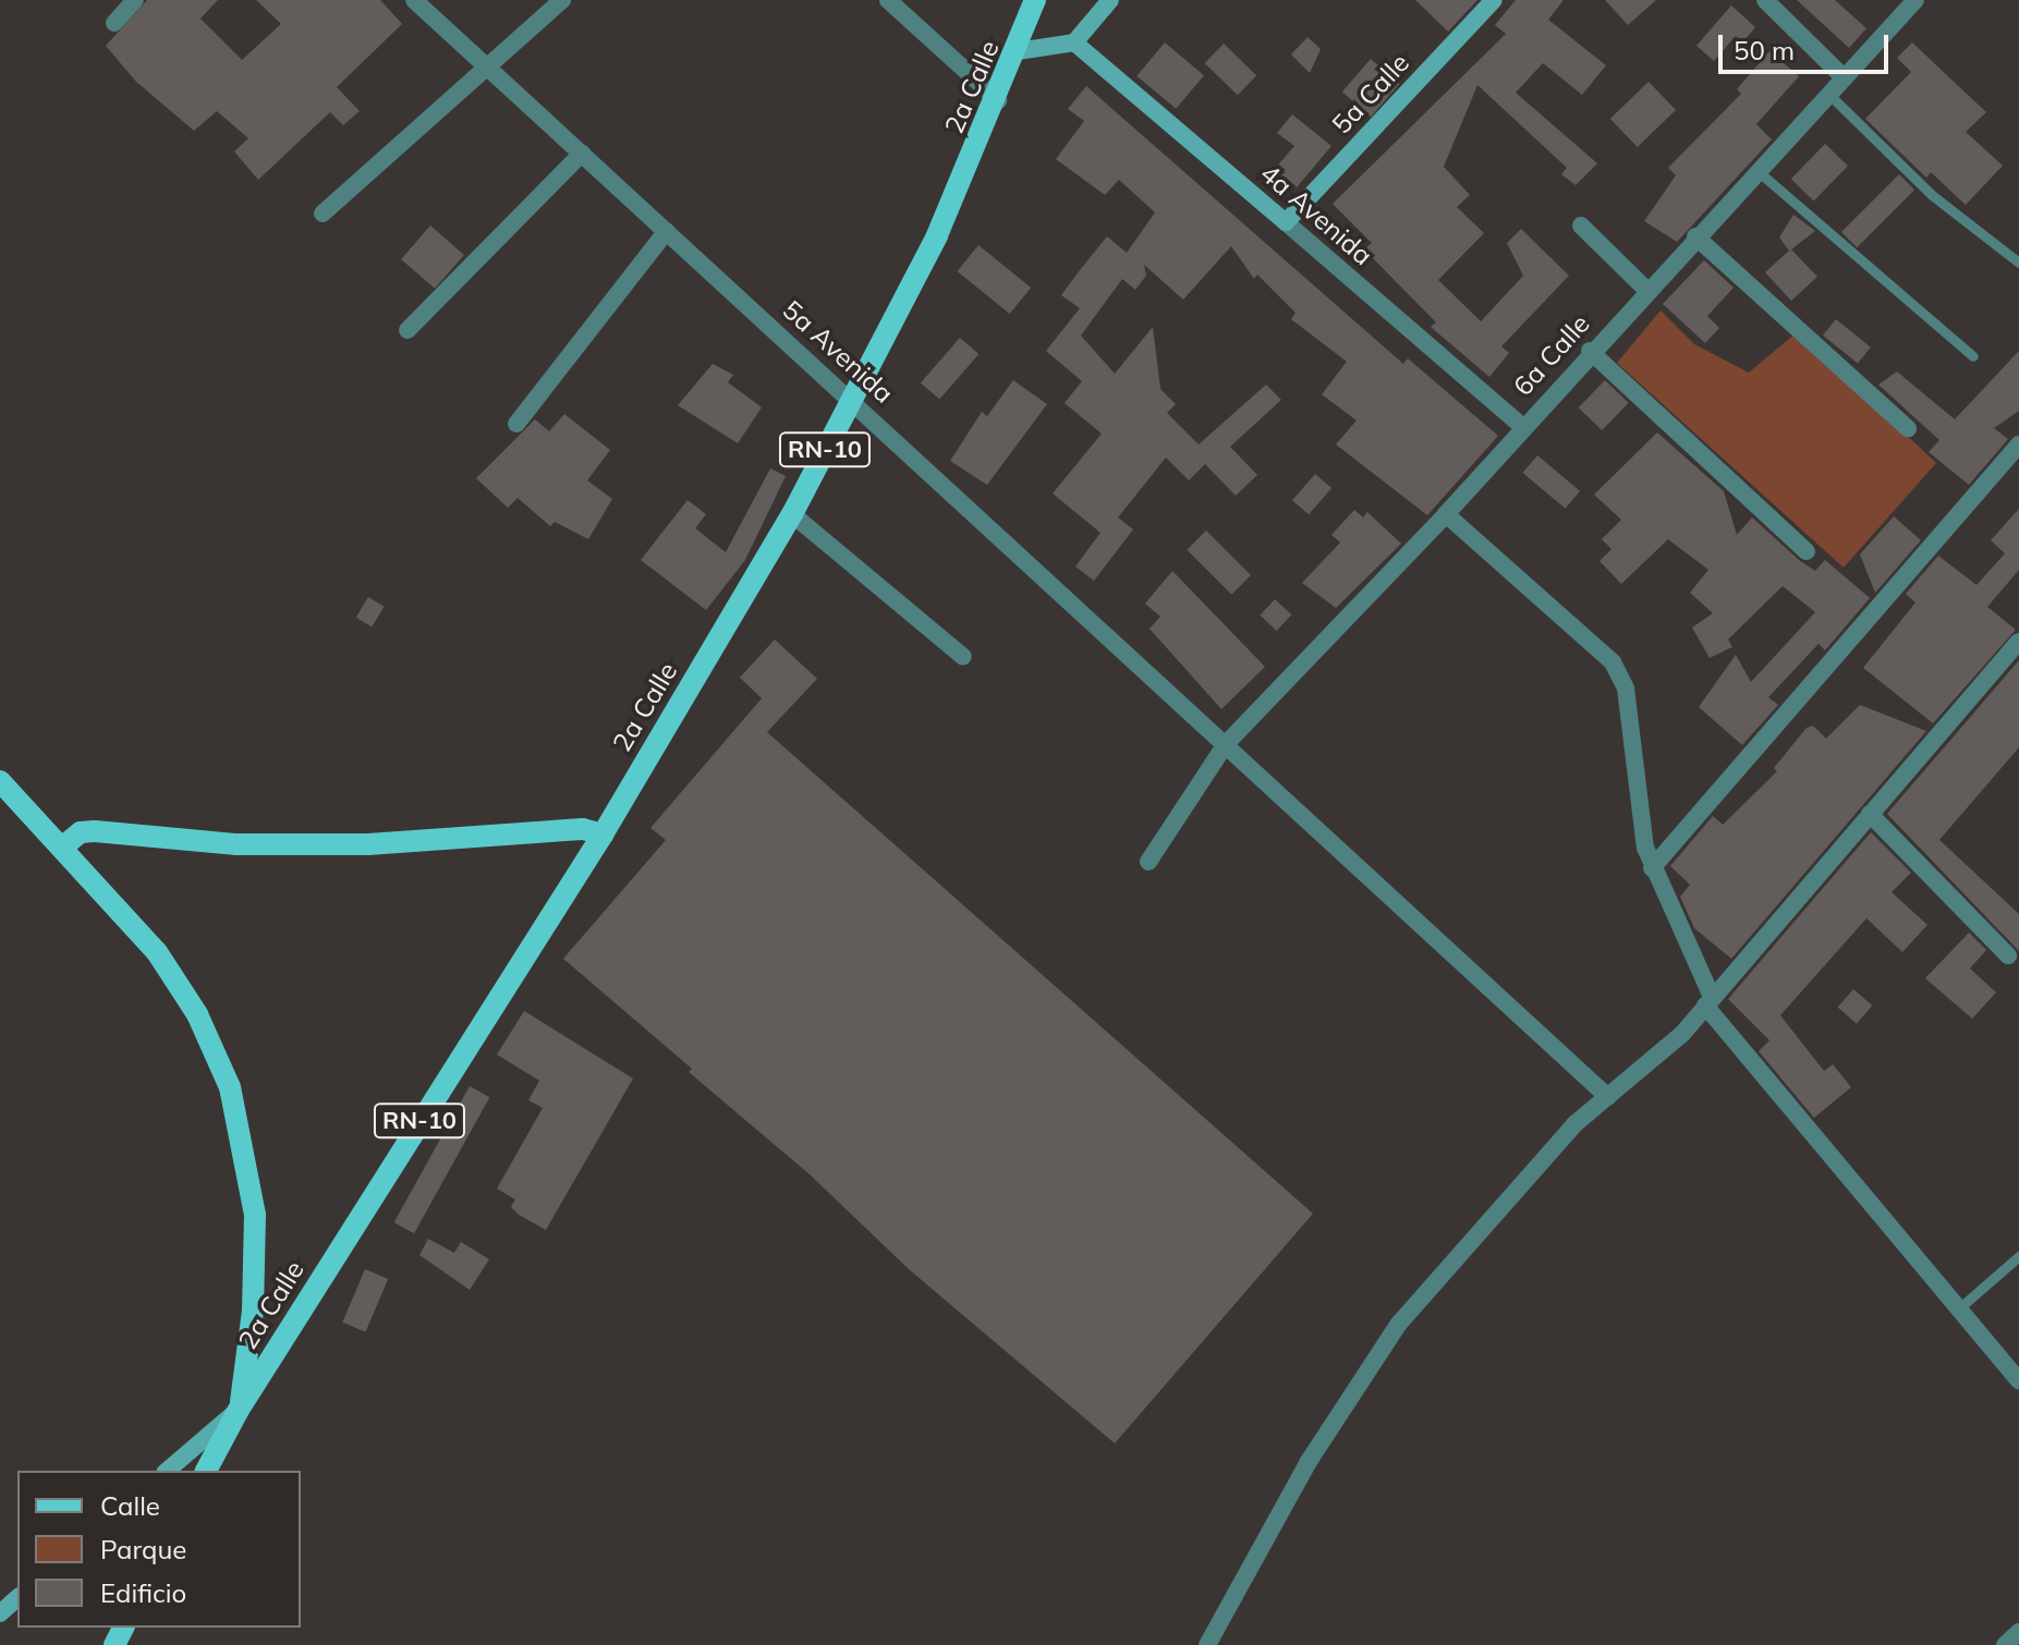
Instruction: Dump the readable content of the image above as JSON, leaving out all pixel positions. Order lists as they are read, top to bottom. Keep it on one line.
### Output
{"streets":{"main road":["2a Calle","RN-10"],"street":["5a Calle","4a Avenida","5a Avenida","6a Calle"]},"crossings":[["2a Calle","5a Avenida"],["2a Calle","RN-10"],["5a Calle","4a Avenida"],["4a Avenida","6a Calle"],["5a Avenida","6a Calle"]],"legend":["Calle","Parque","Edificio"],"scale_bar":"50 m"}
